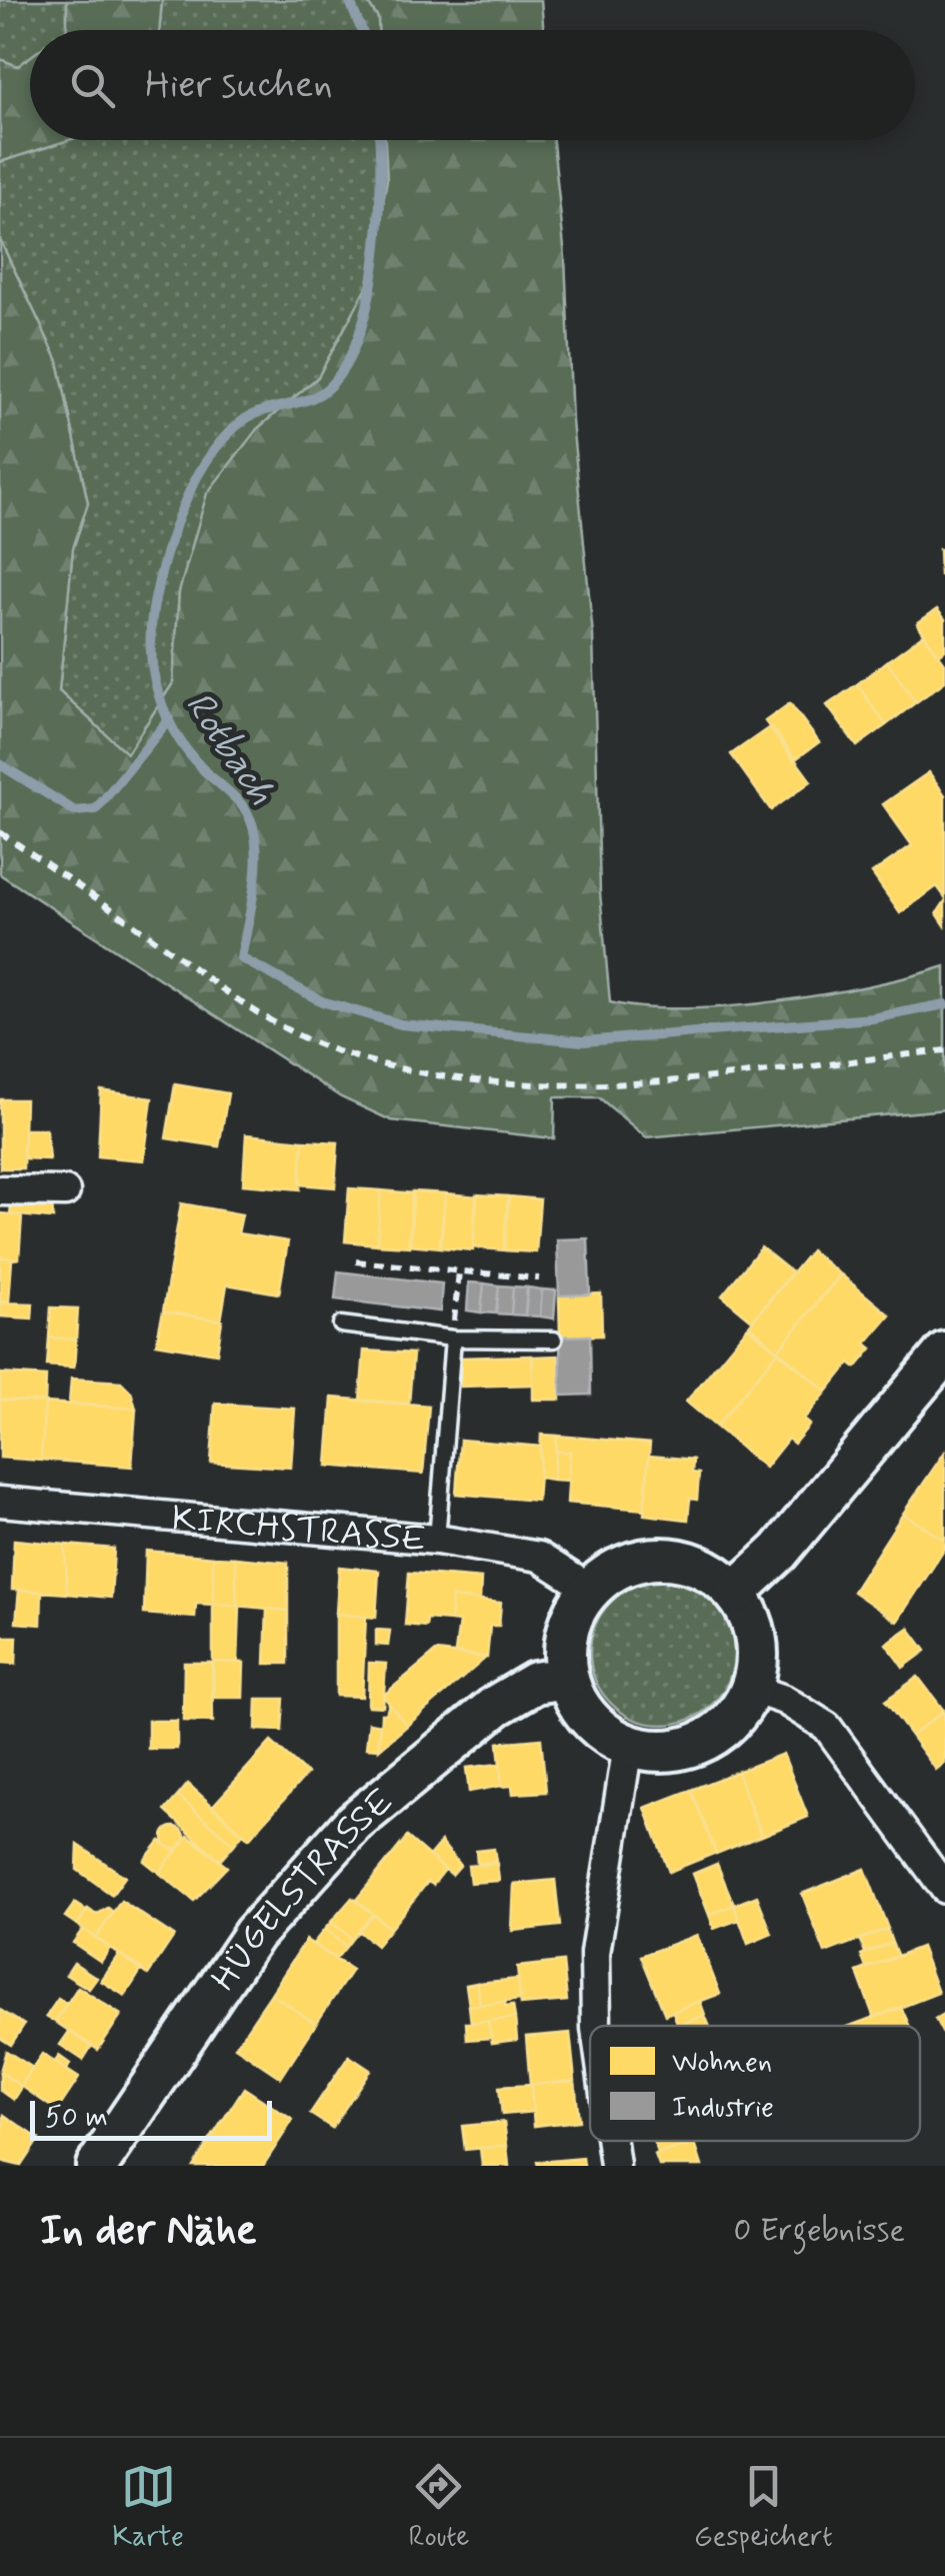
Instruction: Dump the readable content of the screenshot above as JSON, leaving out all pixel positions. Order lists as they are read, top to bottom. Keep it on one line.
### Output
{"streets":{"street":["KIRCHSTRASSE","HÜGELSTRASSE"]},"crossings":[["KIRCHSTRASSE","HÜGELSTRASSE"]],"water":["Rotbach"],"legend":["Wohnen","Industrie"],"scale_bar":"50 m","page":{"search":"Hier suchen","scale":"50 m","heading":["In der Nähe","0 Ergebnisse"],"nav":["Karte","Route","Gespeichert"]}}
